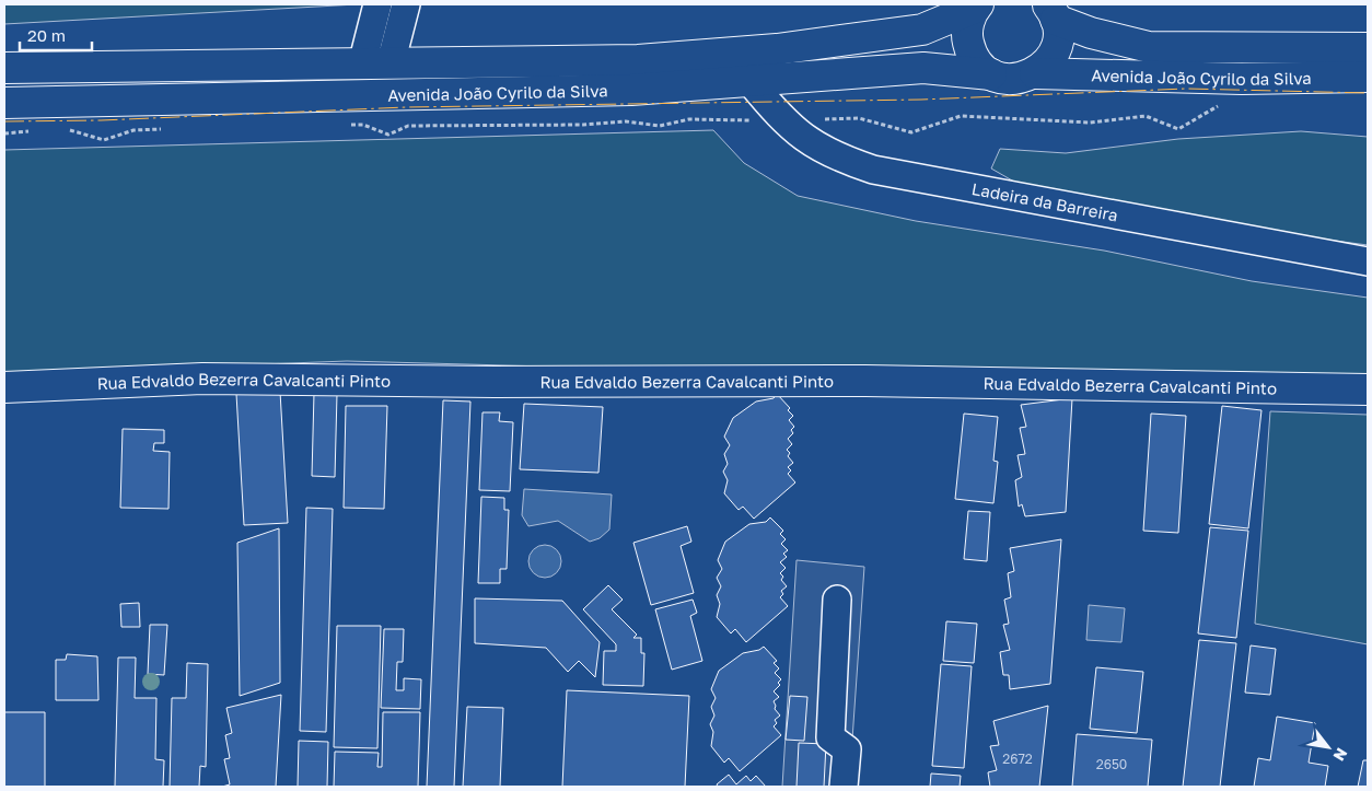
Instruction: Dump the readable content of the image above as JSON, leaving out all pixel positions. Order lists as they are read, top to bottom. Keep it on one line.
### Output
{"streets":{"main road":["Avenida João Cyrilo da Silva","Rua Edvaldo Bezerra Cavalcanti Pinto"],"street":["Ladeira da Barreira"]},"crossings":[["Avenida João Cyrilo da Silva","Ladeira da Barreira"]],"house_numbers":["2672","2650"],"scale_bar":"20 m","north":"bottom right"}
